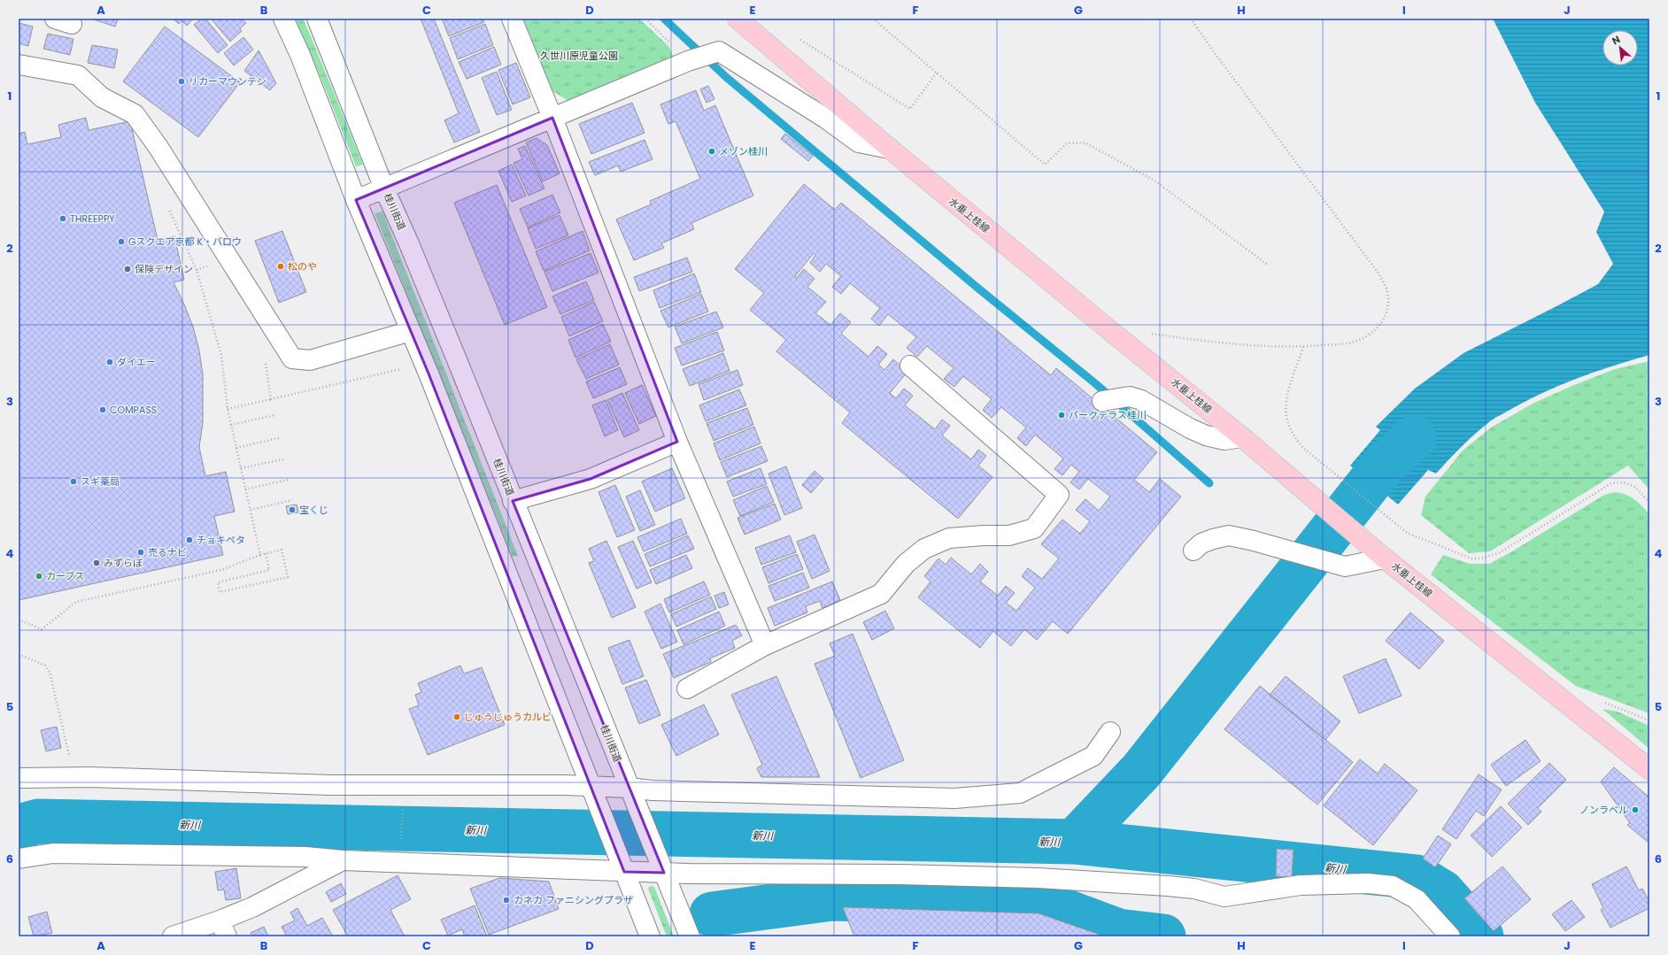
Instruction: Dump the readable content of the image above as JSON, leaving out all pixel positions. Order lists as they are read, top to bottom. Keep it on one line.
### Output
{"streets":{"main road":["水垂上桂線"],"street":["桂川街道"]},"water":["新川"],"parks":["久世川原児童公園"],"places":["リカーマウンテン","メゾン桂川","THREEPPY","Gスクエア京都 K・バロウ","松のや","保険デザイン","ダイエー","COMPASS","パークテラス桂川","スギ薬局","宝くじ","チョキペタ","売るナビ","みずらぼ","カーブス","じゅうじゅうカルビ","ノンラベル","カネカ ファニシングプラザ"],"north":"top left","grid":{"columns":["A","B","C","D","E","F","G","H","I","J"],"rows":["1","2","3","4","5","6"]}}
